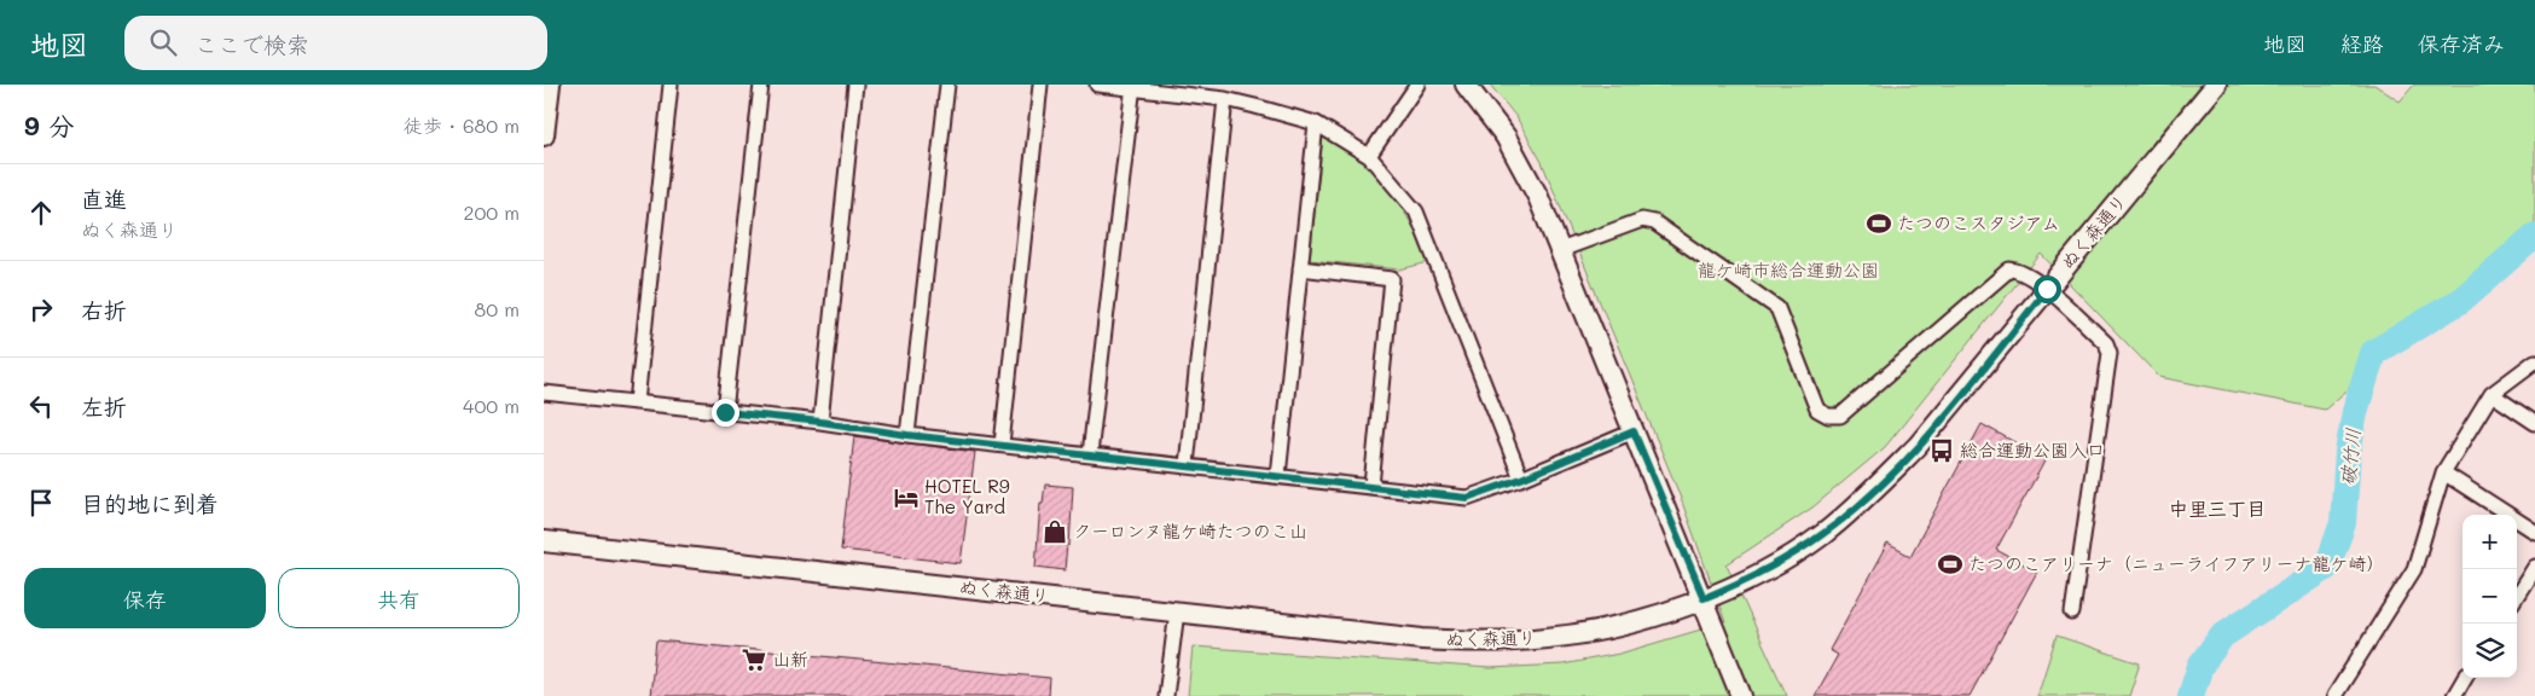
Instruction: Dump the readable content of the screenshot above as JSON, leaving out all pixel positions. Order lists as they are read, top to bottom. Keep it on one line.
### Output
{"streets":{"main road":["ぬく森通り"]},"districts":["中里三丁目"],"water":["破竹川"],"parks":["龍ケ崎市総合運動公園"],"places":{"sports":["たつのこスタジアム","たつのこアリーナ（ニューライフアリーナ龍ケ崎）"],"bus stop":["総合運動公園入口"],"hotel":["HOTEL R9 The Yard"],"shop":["クーロンヌ龍ケ崎たつのこ山"],"supermarket":["山新"]},"page":{"header":"地図","search":"ここで検索","nav":["地図","経路","保存済み"],"heading":["9 分","徒歩 · 680 m"],"list":[["直進","ぬく森通り","200 m"],["右折","80 m"],["左折","400 m"],"目的地に到着"],"map_buttons":["+","−"],"buttons":["保存","共有"]}}
